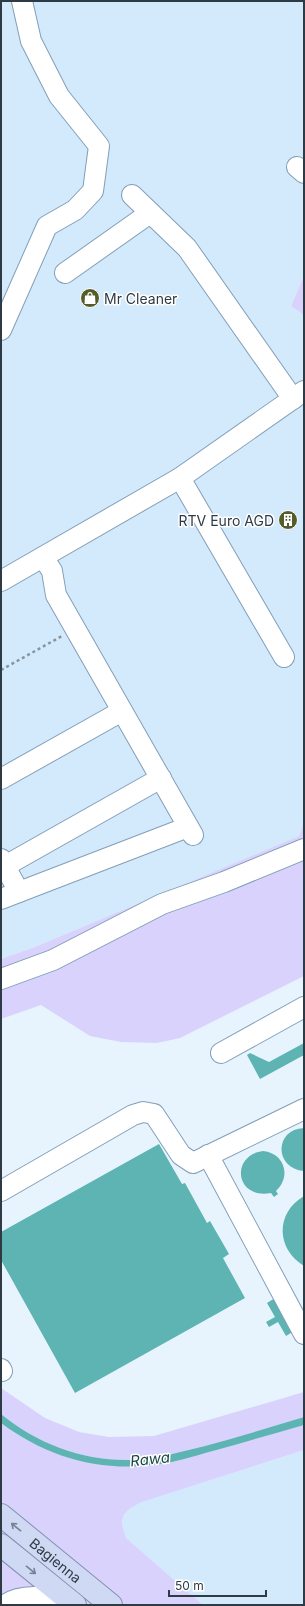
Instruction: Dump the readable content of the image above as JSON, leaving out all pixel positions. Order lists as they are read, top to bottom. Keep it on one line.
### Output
{"streets":{"main road":["Bagienna"]},"water":["Rawa"],"places":{"shop":["Mr Cleaner"],"building":["RTV Euro AGD"]},"scale_bar":"50 m"}
